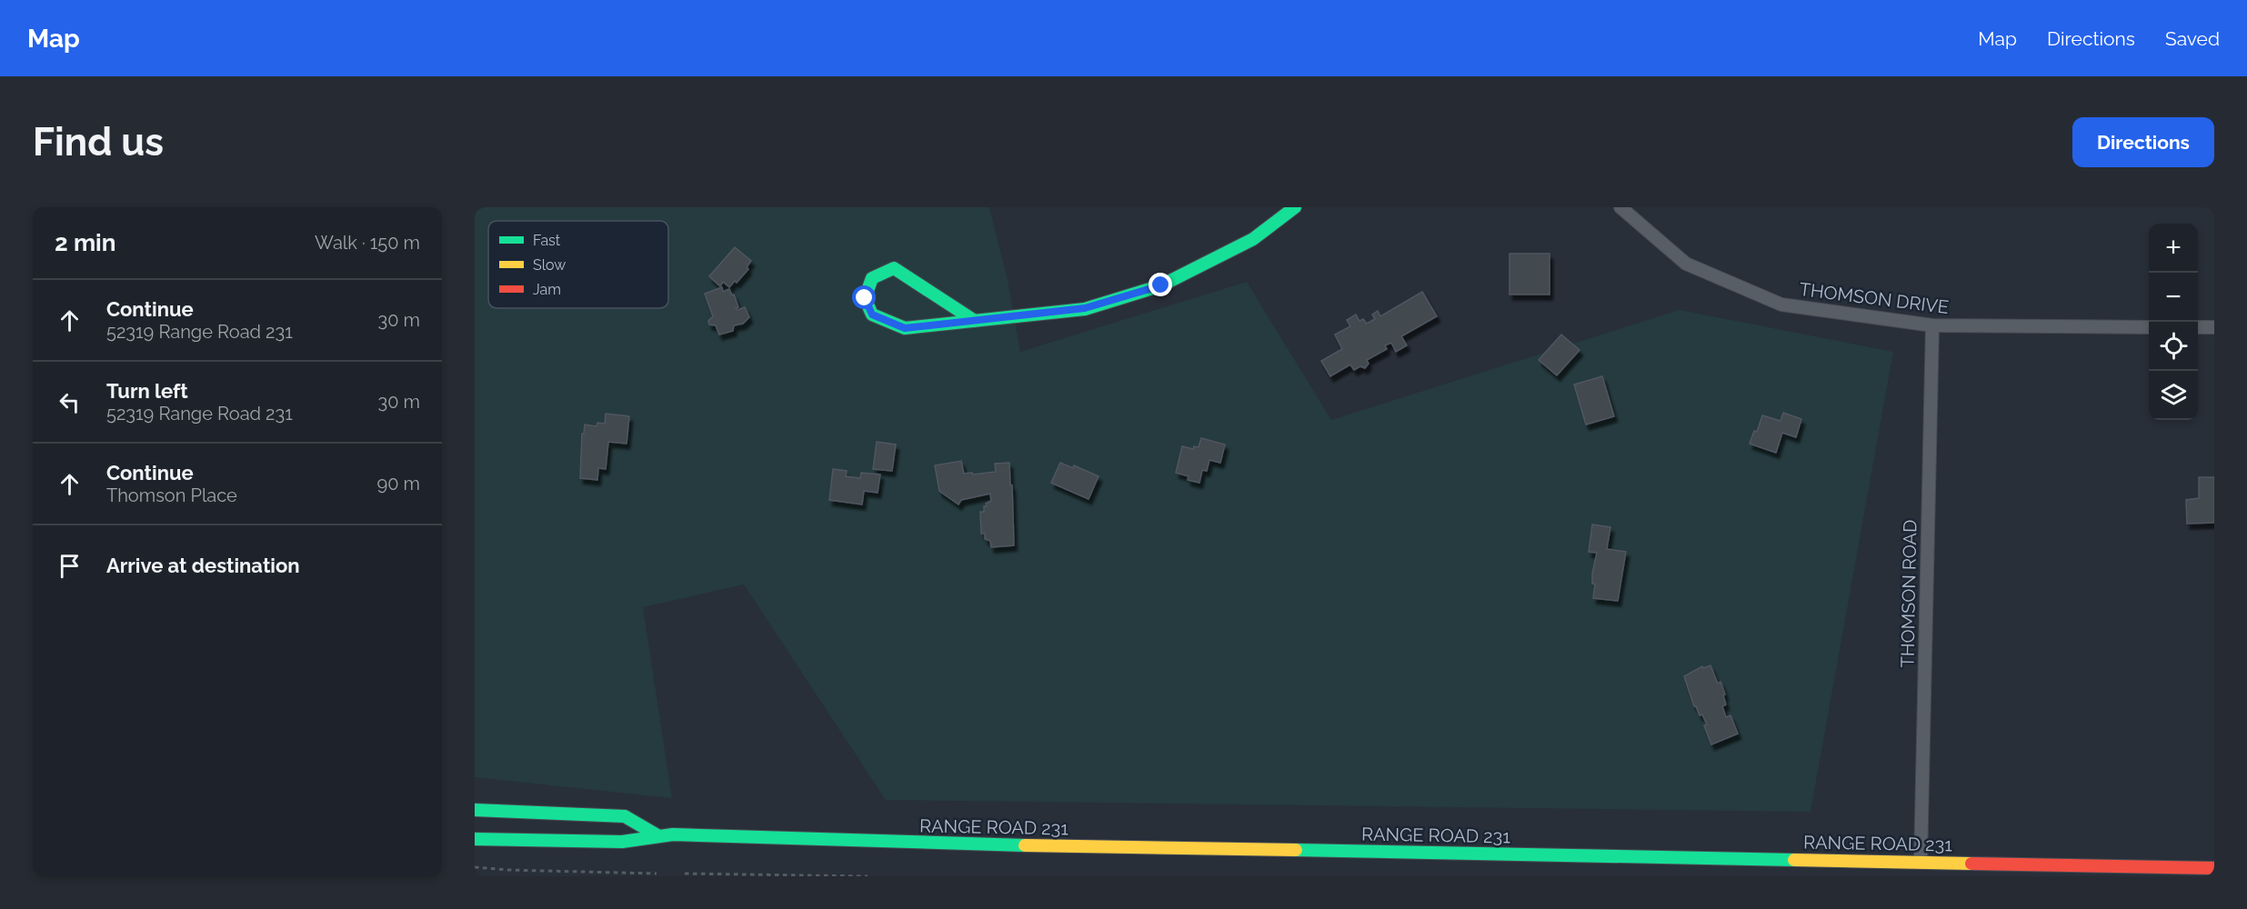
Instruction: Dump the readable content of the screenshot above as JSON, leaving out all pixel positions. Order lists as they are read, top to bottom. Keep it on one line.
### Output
{"streets":{"street":["THOMSON DRIVE","THOMSON ROAD","RANGE ROAD 231"]},"crossings":[["THOMSON DRIVE","THOMSON ROAD"],["THOMSON ROAD","RANGE ROAD 231"]],"legend":["Fast","Slow","Jam"],"page":{"header":"Map","nav":["Map","Directions","Saved"],"buttons":"Directions","title":"Find us","heading":["2 min","Walk · 150 m"],"map_buttons":["+","−"],"list":[["Continue","52319 Range Road 231","30 m"],["Turn left","52319 Range Road 231","30 m"],["Continue","Thomson Place","90 m"],"Arrive at destination"]}}
